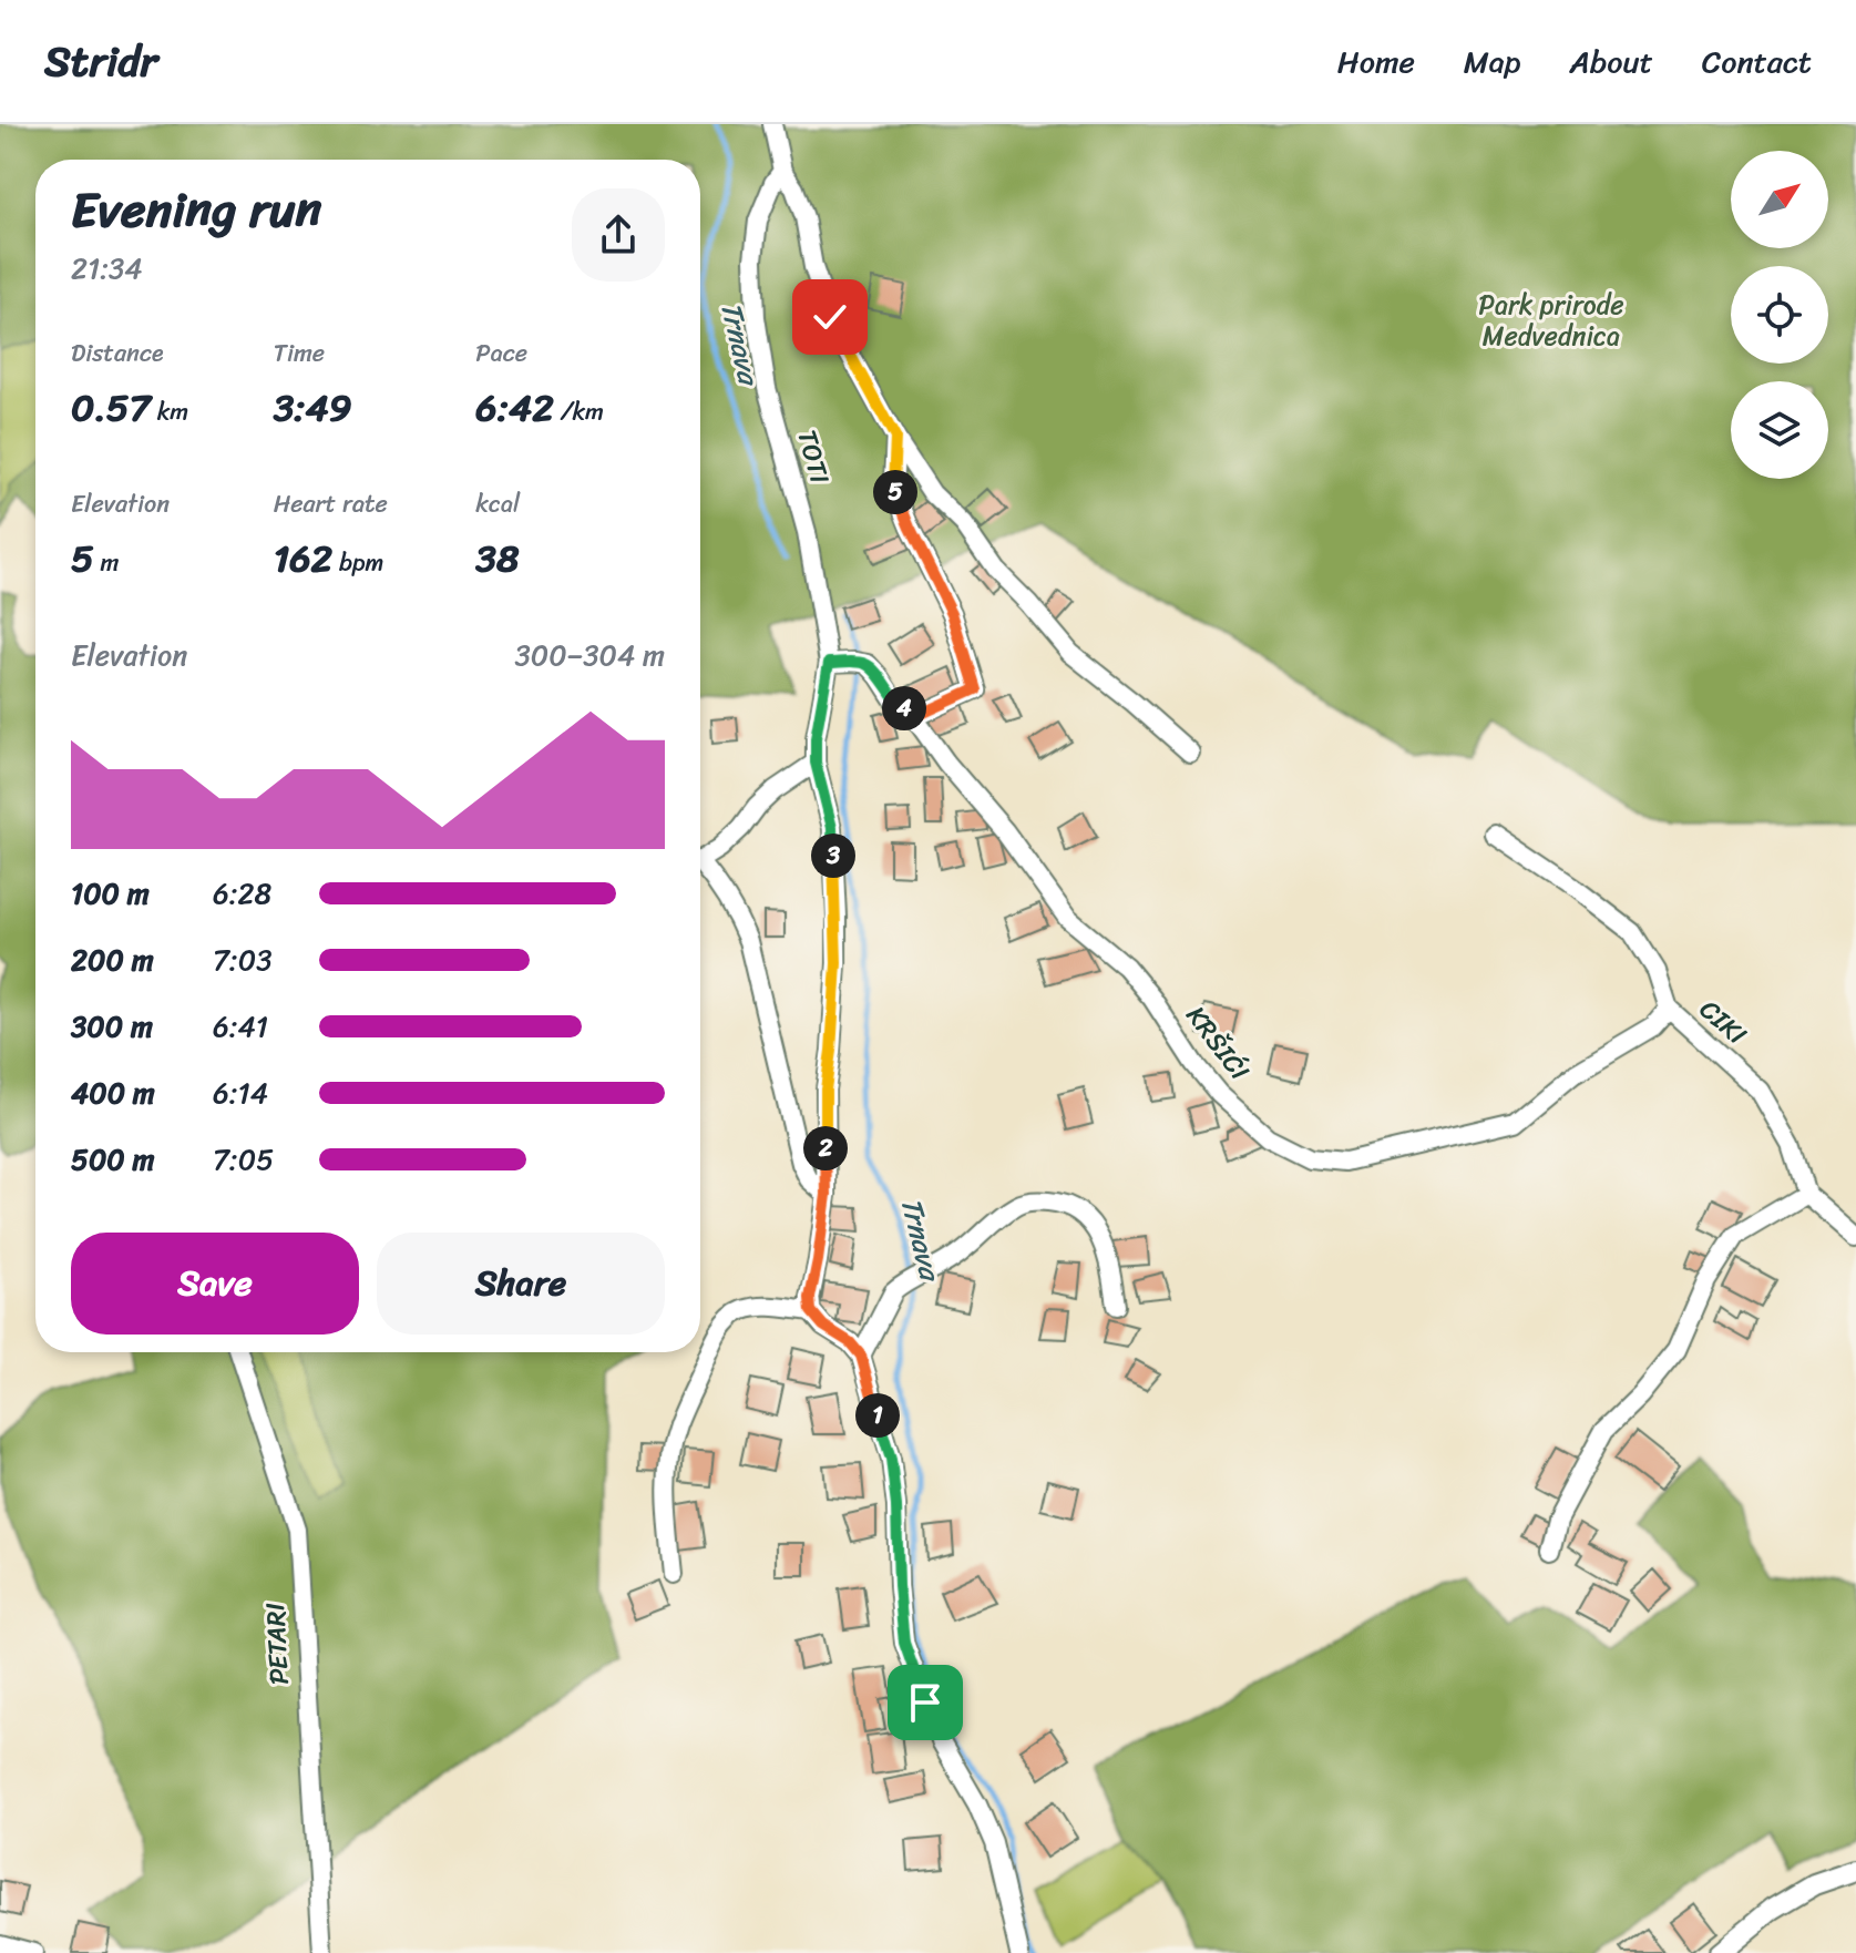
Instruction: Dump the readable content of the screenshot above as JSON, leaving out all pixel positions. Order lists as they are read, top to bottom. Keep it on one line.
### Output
{"streets":{"street":["TOTI","CIKI","KRŠIĆI","PETARI"]},"crossings":[["TOTI","KRŠIĆI"],["CIKI","KRŠIĆI"]],"water":["Trnava"],"parks":["Park prirode Medvednica"],"north":"top right","page":{"header":"Stridr","nav":["Home","Map","About","Contact"],"heading":["Evening run","21:34"],"stats":[["Distance","0.57 km"],["Time","3:49"],["Pace","6:42 /km"],["Elevation","5 m"],["Heart rate","162 bpm"],["kcal","38"]],"pins":["5","4","3","2","1"],"chart":["Elevation","300–304 m"],"list":[{"name":"100 m","note":"6:28"},{"name":"200 m","note":"7:03"},{"name":"300 m","note":"6:41"},{"name":"400 m","note":"6:14"},{"name":"500 m","note":"7:05"}],"buttons":["Save","Share"]}}
